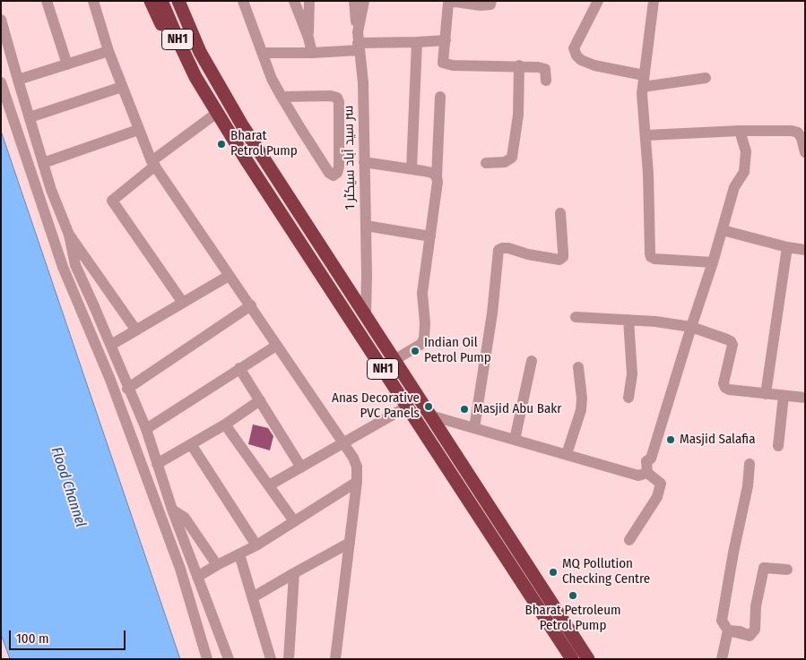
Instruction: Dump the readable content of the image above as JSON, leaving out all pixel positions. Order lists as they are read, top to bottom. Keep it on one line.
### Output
{"streets":{"highway":["NH1"],"street":["سر سید آباد سیکٹر 1"]},"crossings":[["NH1","سر سید آباد سیکٹر 1"]],"water":["Flood Channel"],"places":["Bharat Petrol Pump","Indian Oil Petrol Pump","Anas Decorative PVC Panels","Masjid Abu Bakr","Masjid Salafia","MQ Pollution Checking Centre","Bharat Petroleum Petrol Pump"],"scale_bar":"100 m"}
